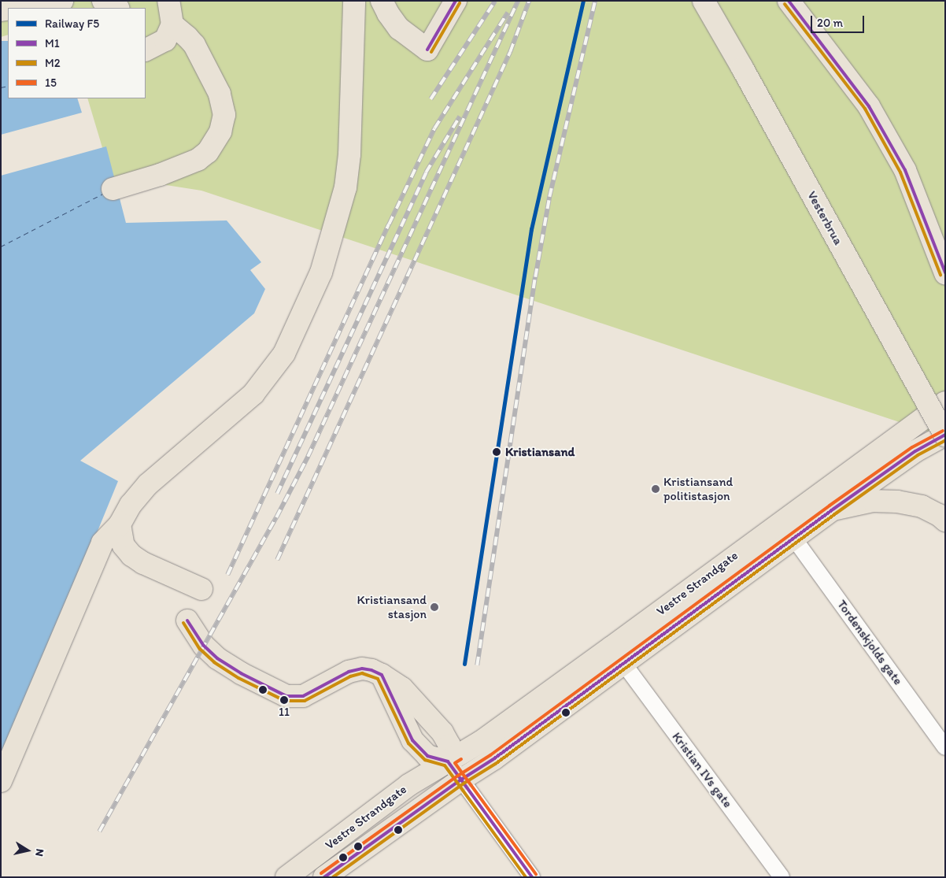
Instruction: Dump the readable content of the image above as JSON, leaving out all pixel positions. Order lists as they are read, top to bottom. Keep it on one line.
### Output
{"streets":{"main road":["Vesterbrua","Vestre Strandgate"],"street":["Tordenskjolds gate","Kristian IVs gate"]},"crossings":[["Vesterbrua","Vestre Strandgate"],["Vestre Strandgate","Tordenskjolds gate"],["Vestre Strandgate","Kristian IVs gate"]],"places":["Kristiansand","Kristiansand politistasjon","Kristiansand stasjon","11"],"lines":["rail line F5","transit line M1","transit line M2","transit line 15"],"legend":["Railway F5","M1","M2","15"],"scale_bar":"20 m","north":"right"}
